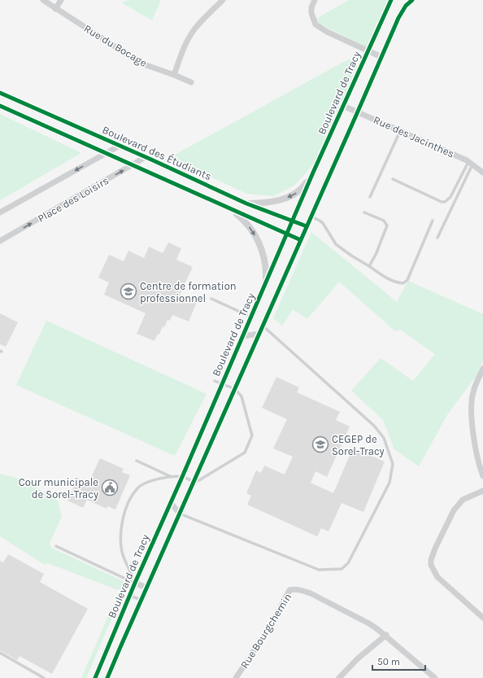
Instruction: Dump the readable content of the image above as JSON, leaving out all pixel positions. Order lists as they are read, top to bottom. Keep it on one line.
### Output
{"streets":{"street":["Rue du Bocage","Boulevard de Tracy","Rue des Jacinthes","Boulevard des Étudiants","Place des Loisirs","Rue Bourgchemin"]},"crossings":[["Boulevard de Tracy","Rue des Jacinthes"],["Boulevard de Tracy","Boulevard des Étudiants"],["Boulevard des Étudiants","Place des Loisirs"]],"places":{"school or university":["Centre de formation professionnel","CEGEP de Sorel-Tracy"],"public building":["Cour municipale de Sorel-Tracy"]},"scale_bar":"50 m"}
